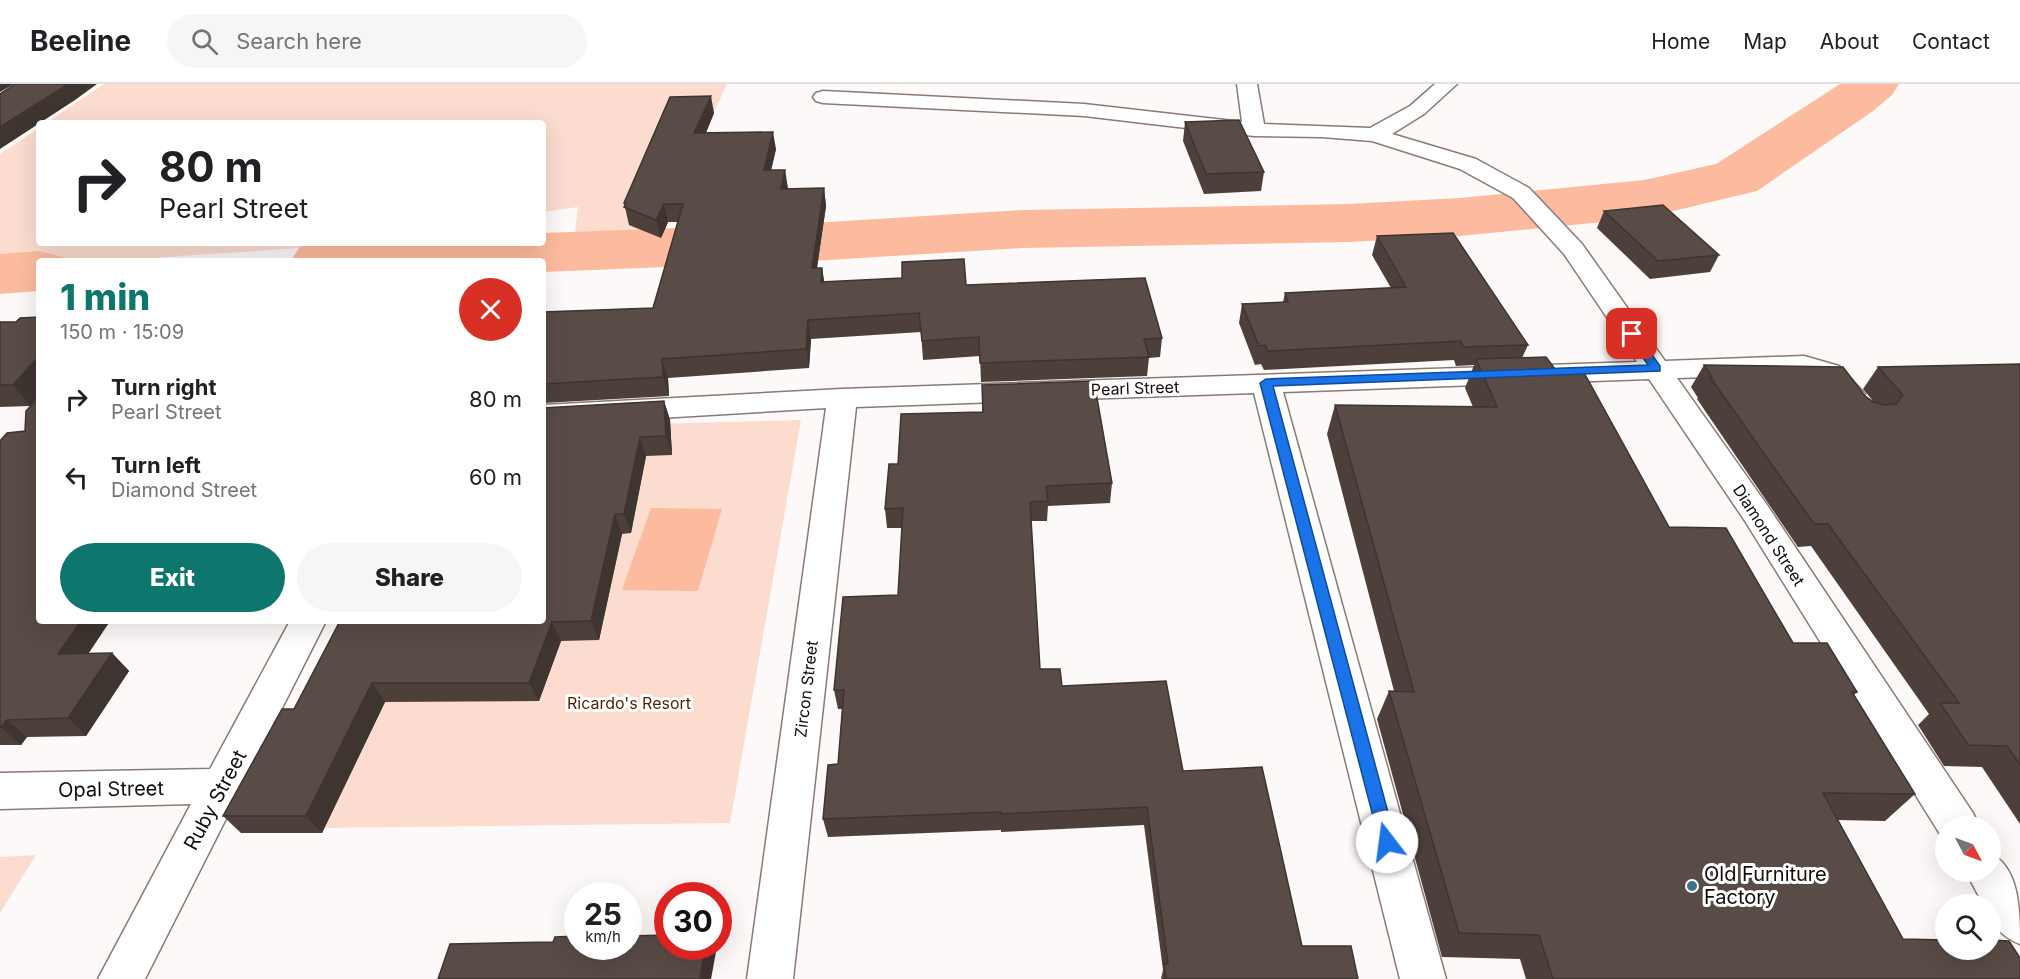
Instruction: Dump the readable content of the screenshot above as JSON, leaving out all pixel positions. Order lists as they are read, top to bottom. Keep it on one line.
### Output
{"streets":{"street":["Pearl Street","Diamond Street","Zircon Street","Opal Street","Ruby Street"]},"crossings":[["Pearl Street","Diamond Street"],["Pearl Street","Zircon Street"],["Opal Street","Ruby Street"]],"parks":["Ricardo's Resort"],"places":["Old Furniture Factory"],"north":"bottom right","page":{"header":"Beeline","search":"Search here","nav":["Home","Map","About","Contact"],"turn":["80 m","Pearl Street"],"heading":["1 min","150 m · 15:09"],"list":[{"name":"Turn right","note":"Pearl Street","value":"80 m"},{"name":"Turn left","note":"Diamond Street","value":"60 m"}],"buttons":["Exit","Share"],"speed":"25 km/h","limit":"30"}}
